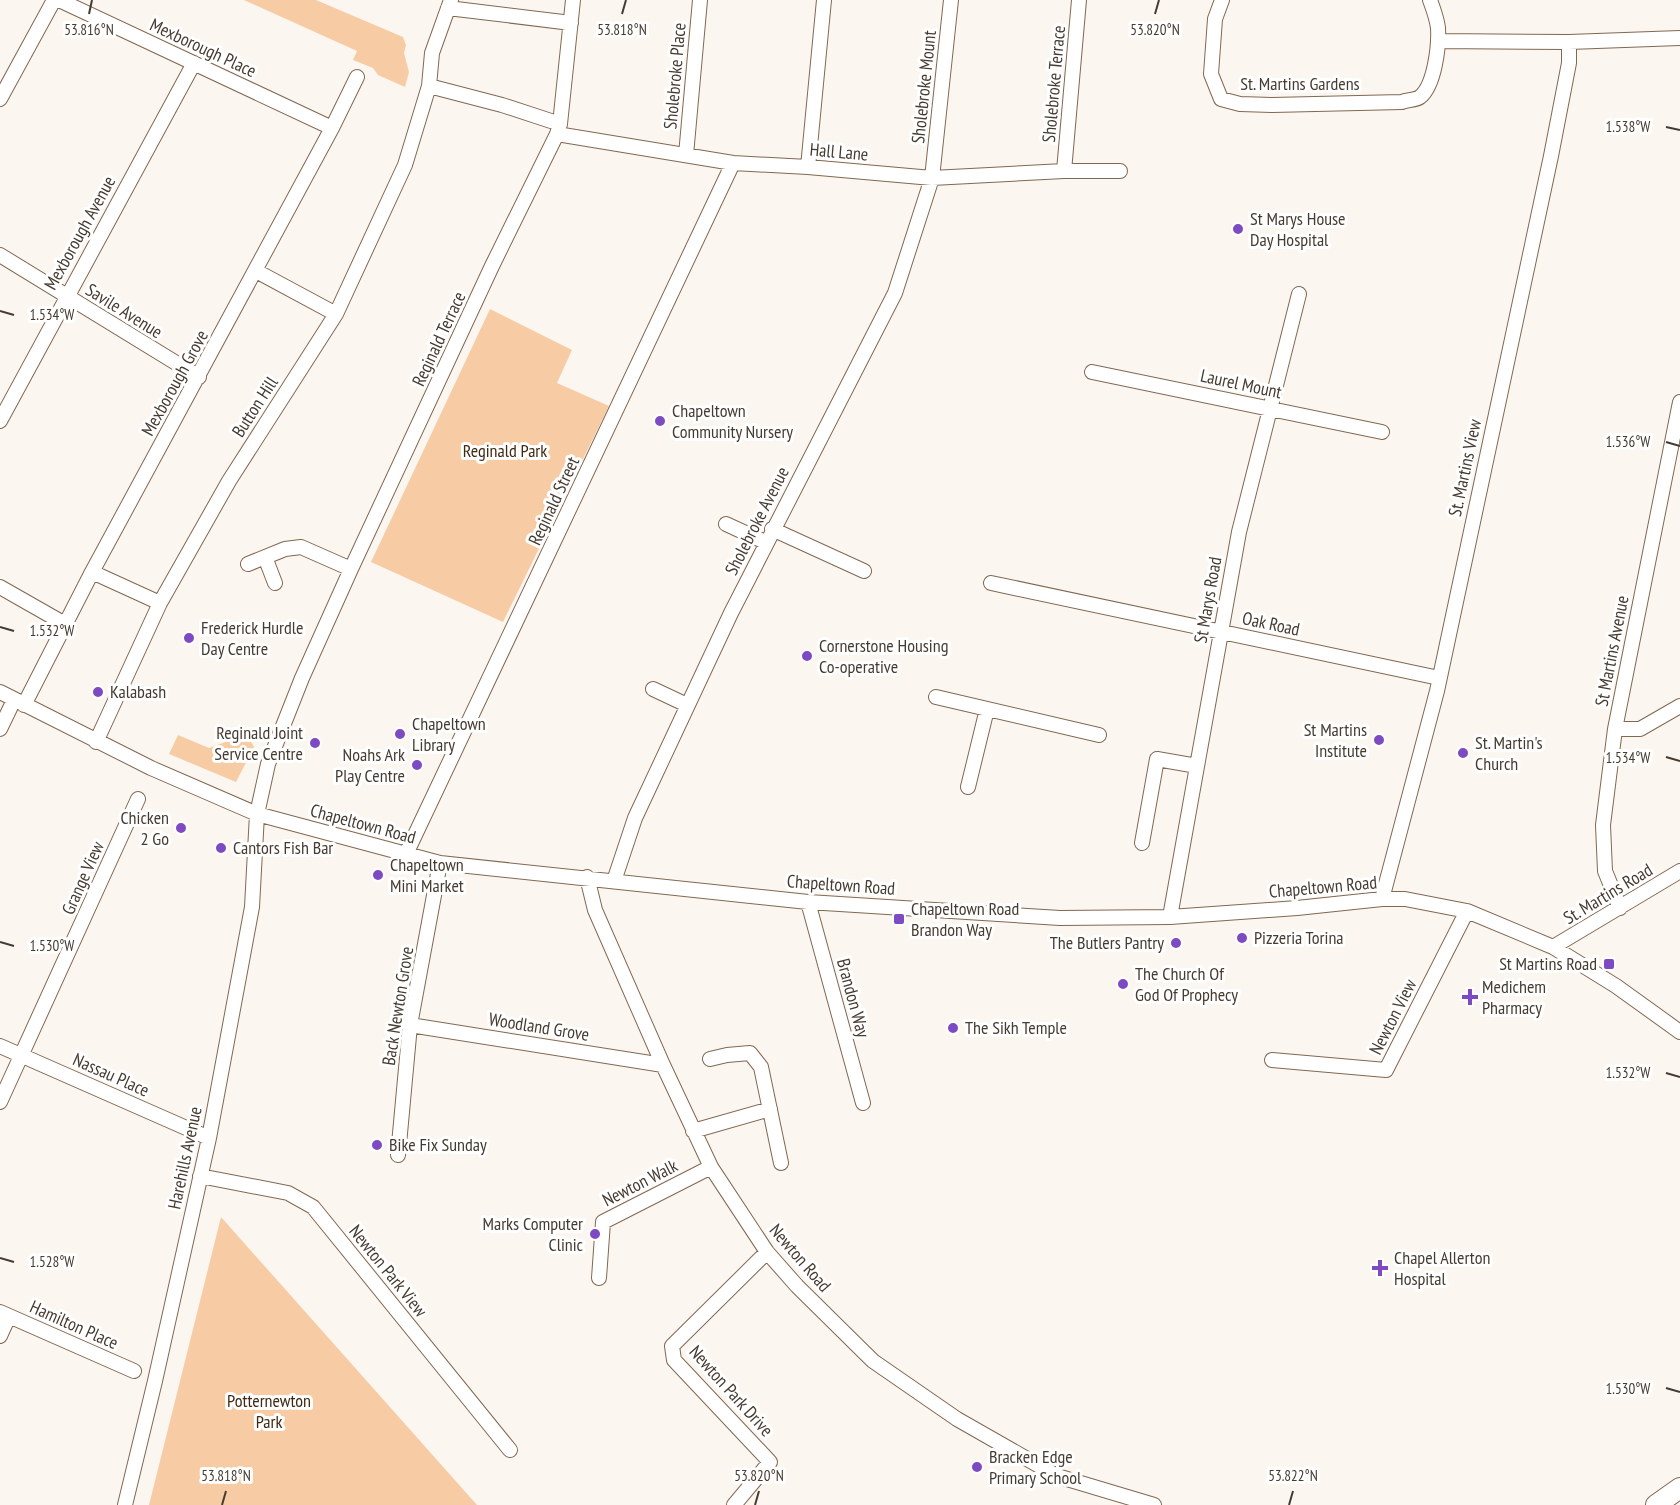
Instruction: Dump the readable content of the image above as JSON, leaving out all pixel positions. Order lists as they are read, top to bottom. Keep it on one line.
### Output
{"streets":{"street":["Mexborough Place","Sholebroke Place","Sholebroke Terrace","St. Martins Gardens","Sholebroke Mount","Hall Lane","Mexborough Avenue","Savile Avenue","Reginald Terrace","Mexborough Grove","Laurel Mount","Button Hill","St. Martins View","Reginald Street","Sholebroke Avenue","St Marys Road","Oak Road","St Martins Avenue","Chapeltown Road","Grange View","St. Martins Road","Brandon Way","Back Newton Grove","Newton View","Woodland Grove","Nassau Place","Harehills Avenue","Newton Walk","Newton Road","Newton Park View","Hamilton Place","Newton Park Drive"]},"crossings":[["Mexborough Place","Mexborough Avenue"],["Mexborough Place","Mexborough Grove"],["Sholebroke Place","Hall Lane"],["Sholebroke Terrace","Hall Lane"],["Sholebroke Mount","Hall Lane"],["Sholebroke Mount","Sholebroke Avenue"],["Hall Lane","Reginald Terrace"],["Hall Lane","Button Hill"],["Hall Lane","Reginald Street"],["Hall Lane","Sholebroke Avenue"],["Mexborough Avenue","Savile Avenue"],["Savile Avenue","Mexborough Grove"],["Reginald Terrace","Chapeltown Road"],["Reginald Terrace","Harehills Avenue"],["Mexborough Grove","Chapeltown Road"],["Laurel Mount","St Marys Road"],["Button Hill","Chapeltown Road"],["St. Martins View","Oak Road"],["St. Martins View","Chapeltown Road"],["Reginald Street","Chapeltown Road"],["Sholebroke Avenue","Chapeltown Road"],["St Marys Road","Oak Road"],["St Marys Road","Chapeltown Road"],["St Martins Avenue","St. Martins Road"],["Chapeltown Road","St. Martins Road"],["Chapeltown Road","Brandon Way"],["Chapeltown Road","Back Newton Grove"],["Chapeltown Road","Newton View"],["Chapeltown Road","Harehills Avenue"],["Chapeltown Road","Newton Road"],["Grange View","Nassau Place"],["Back Newton Grove","Woodland Grove"],["Woodland Grove","Newton Road"],["Nassau Place","Harehills Avenue"],["Harehills Avenue","Newton Park View"],["Newton Walk","Newton Road"],["Newton Road","Newton Park Drive"]],"parks":["Reginald Park","Potternewton Park"],"places":{"other":["St Marys House Day Hospital","Chapeltown Community Nursery","Frederick Hurdle Day Centre","Cornerstone Housing Co-operative","Kalabash","Chapeltown Library","St Martins Institute","Reginald Joint Service Centre","St. Martin's Church","Noahs Ark Play Centre","Chicken 2 Go","Cantors Fish Bar","Chapeltown Mini Market","Pizzeria Torina","The Butlers Pantry","The Church Of God Of Prophecy","The Sikh Temple","Bike Fix Sunday","Marks Computer Clinic","Bracken Edge Primary School"],"transit":["Chapeltown Road Brandon Way","St Martins Road"],"health":["Medichem Pharmacy","Chapel Allerton Hospital"]},"coordinates":["53.816°N","53.818°N","53.820°N","1.538°W","1.534°W","1.536°W","1.532°W","1.530°W","1.528°W","53.822°N"]}
